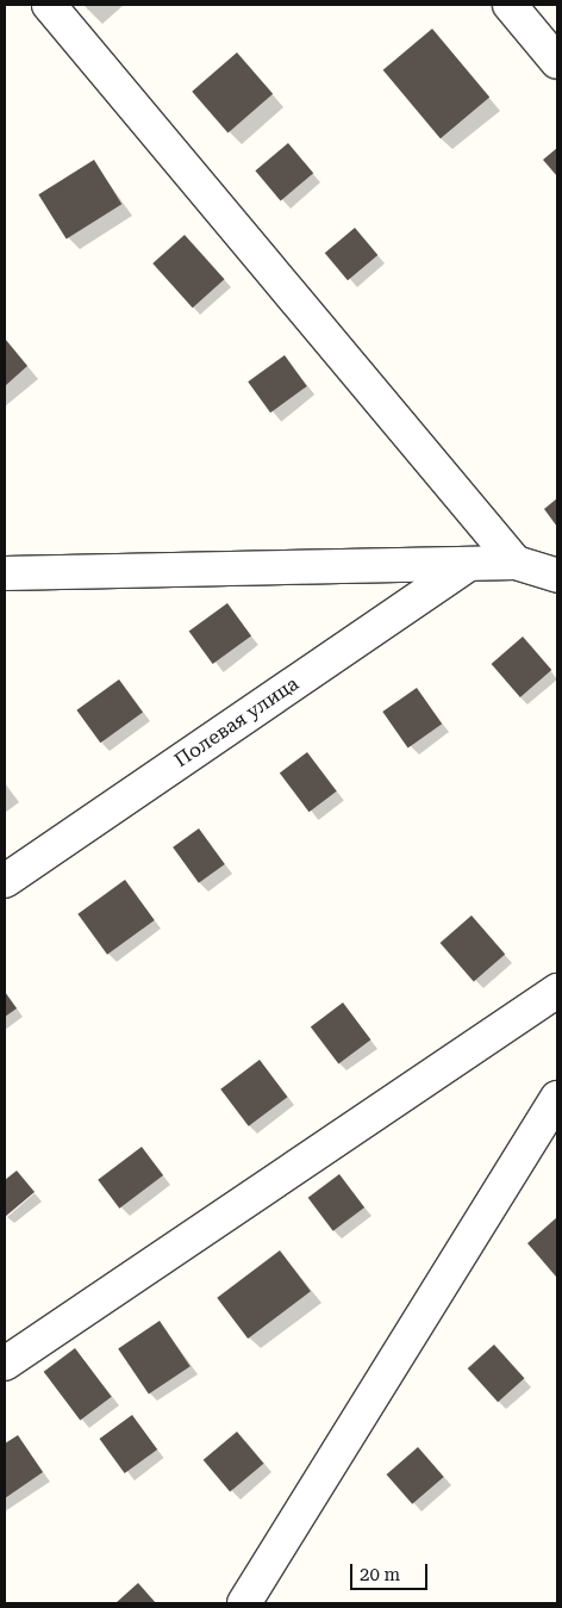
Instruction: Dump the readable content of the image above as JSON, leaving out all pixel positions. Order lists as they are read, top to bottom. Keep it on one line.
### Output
{"streets":{"street":["Полевая улица"]},"scale_bar":"20 m"}
